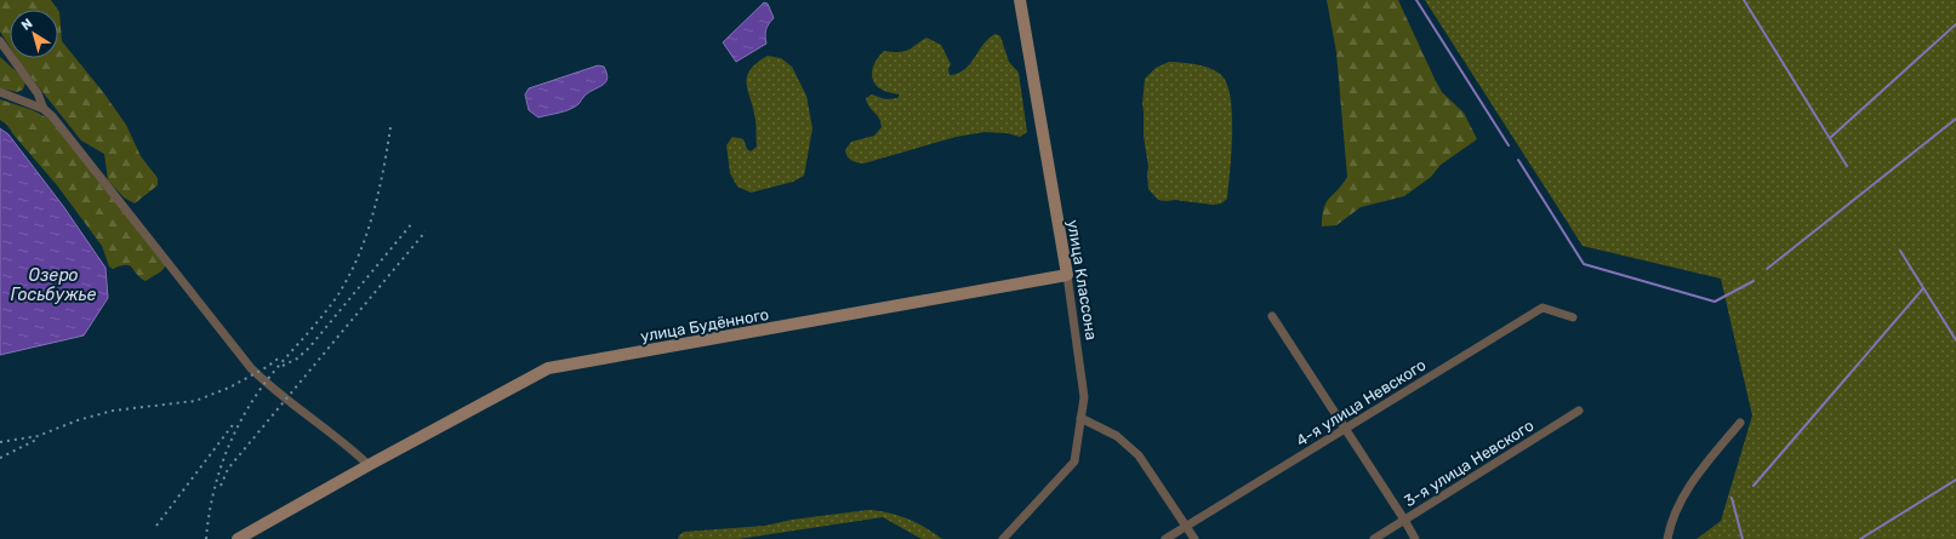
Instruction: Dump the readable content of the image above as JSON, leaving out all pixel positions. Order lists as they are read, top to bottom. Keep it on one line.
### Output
{"streets":{"street":["улица Классона","улица Будённого","4-я улица Невского","3-я улица Невского"]},"crossings":[["улица Классона","улица Будённого"]],"water":["Озеро Госьбужье"],"north":"top left"}
